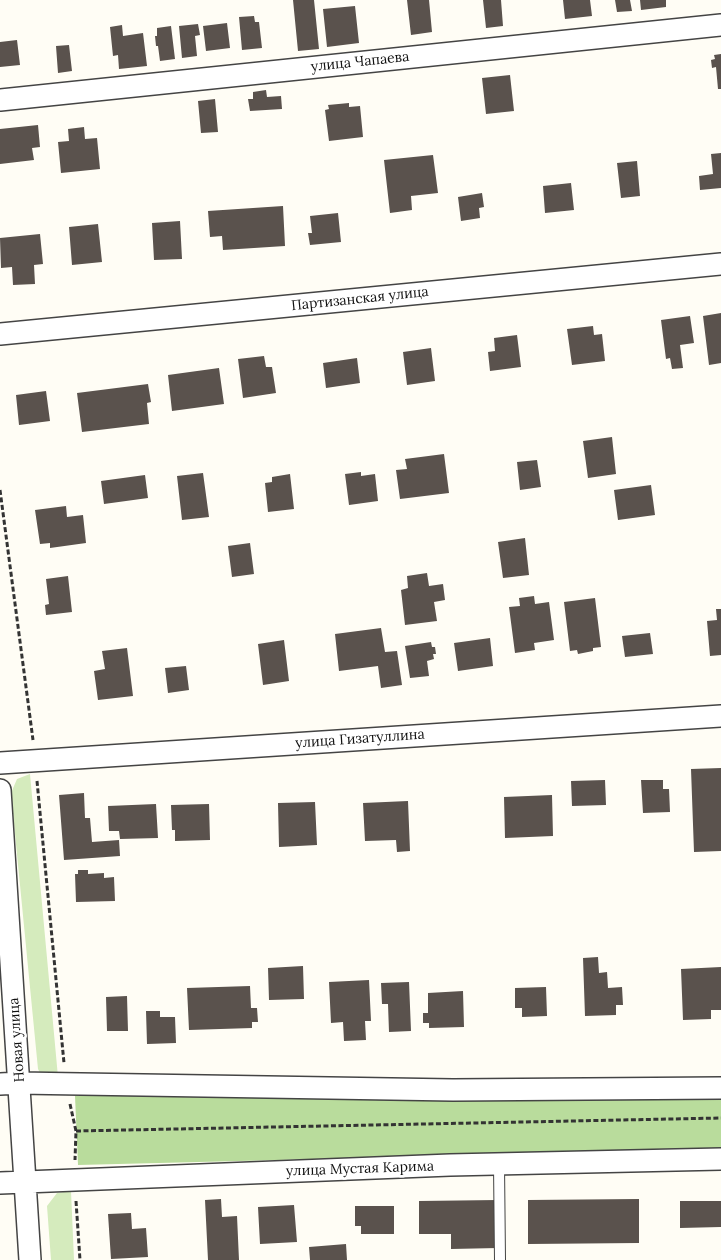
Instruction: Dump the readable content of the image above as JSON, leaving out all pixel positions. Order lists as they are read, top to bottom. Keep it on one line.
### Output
{"streets":{"street":["улица Чапаева","Партизанская улица","улица Гизатуллина","Новая улица","улица Мустая Карима"]},"crossings":[["Новая улица","улица Мустая Карима"]]}
